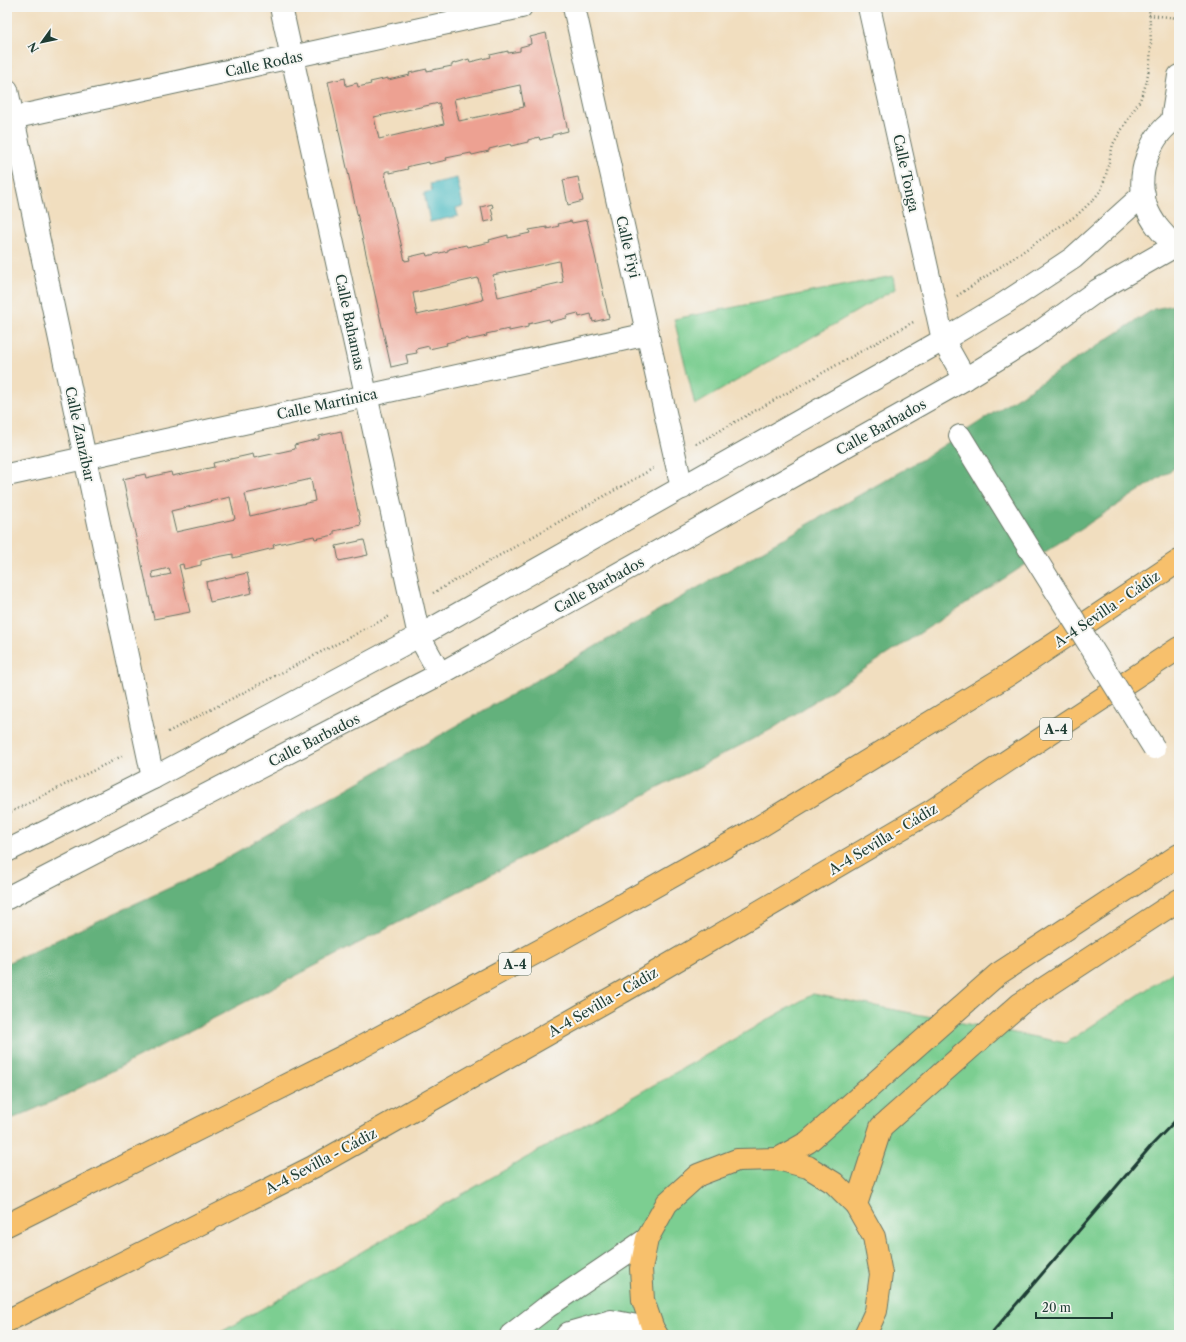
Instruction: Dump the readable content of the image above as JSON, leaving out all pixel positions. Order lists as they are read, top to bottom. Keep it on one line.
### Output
{"streets":{"main road":["A-4 Sevilla - Cádiz","A-4"],"street":["Calle Rodas","Calle Tonga","Calle Fiyi","Calle Bahamas","Calle Martinica","Calle Barbados","Calle Zanzíbar"]},"crossings":[["Calle Rodas","Calle Bahamas"],["Calle Rodas","Calle Zanzíbar"],["Calle Tonga","Calle Barbados"],["Calle Fiyi","Calle Martinica"],["Calle Bahamas","Calle Martinica"],["Calle Bahamas","Calle Barbados"],["Calle Martinica","Calle Zanzíbar"]],"scale_bar":"20 m","north":"bottom left"}
